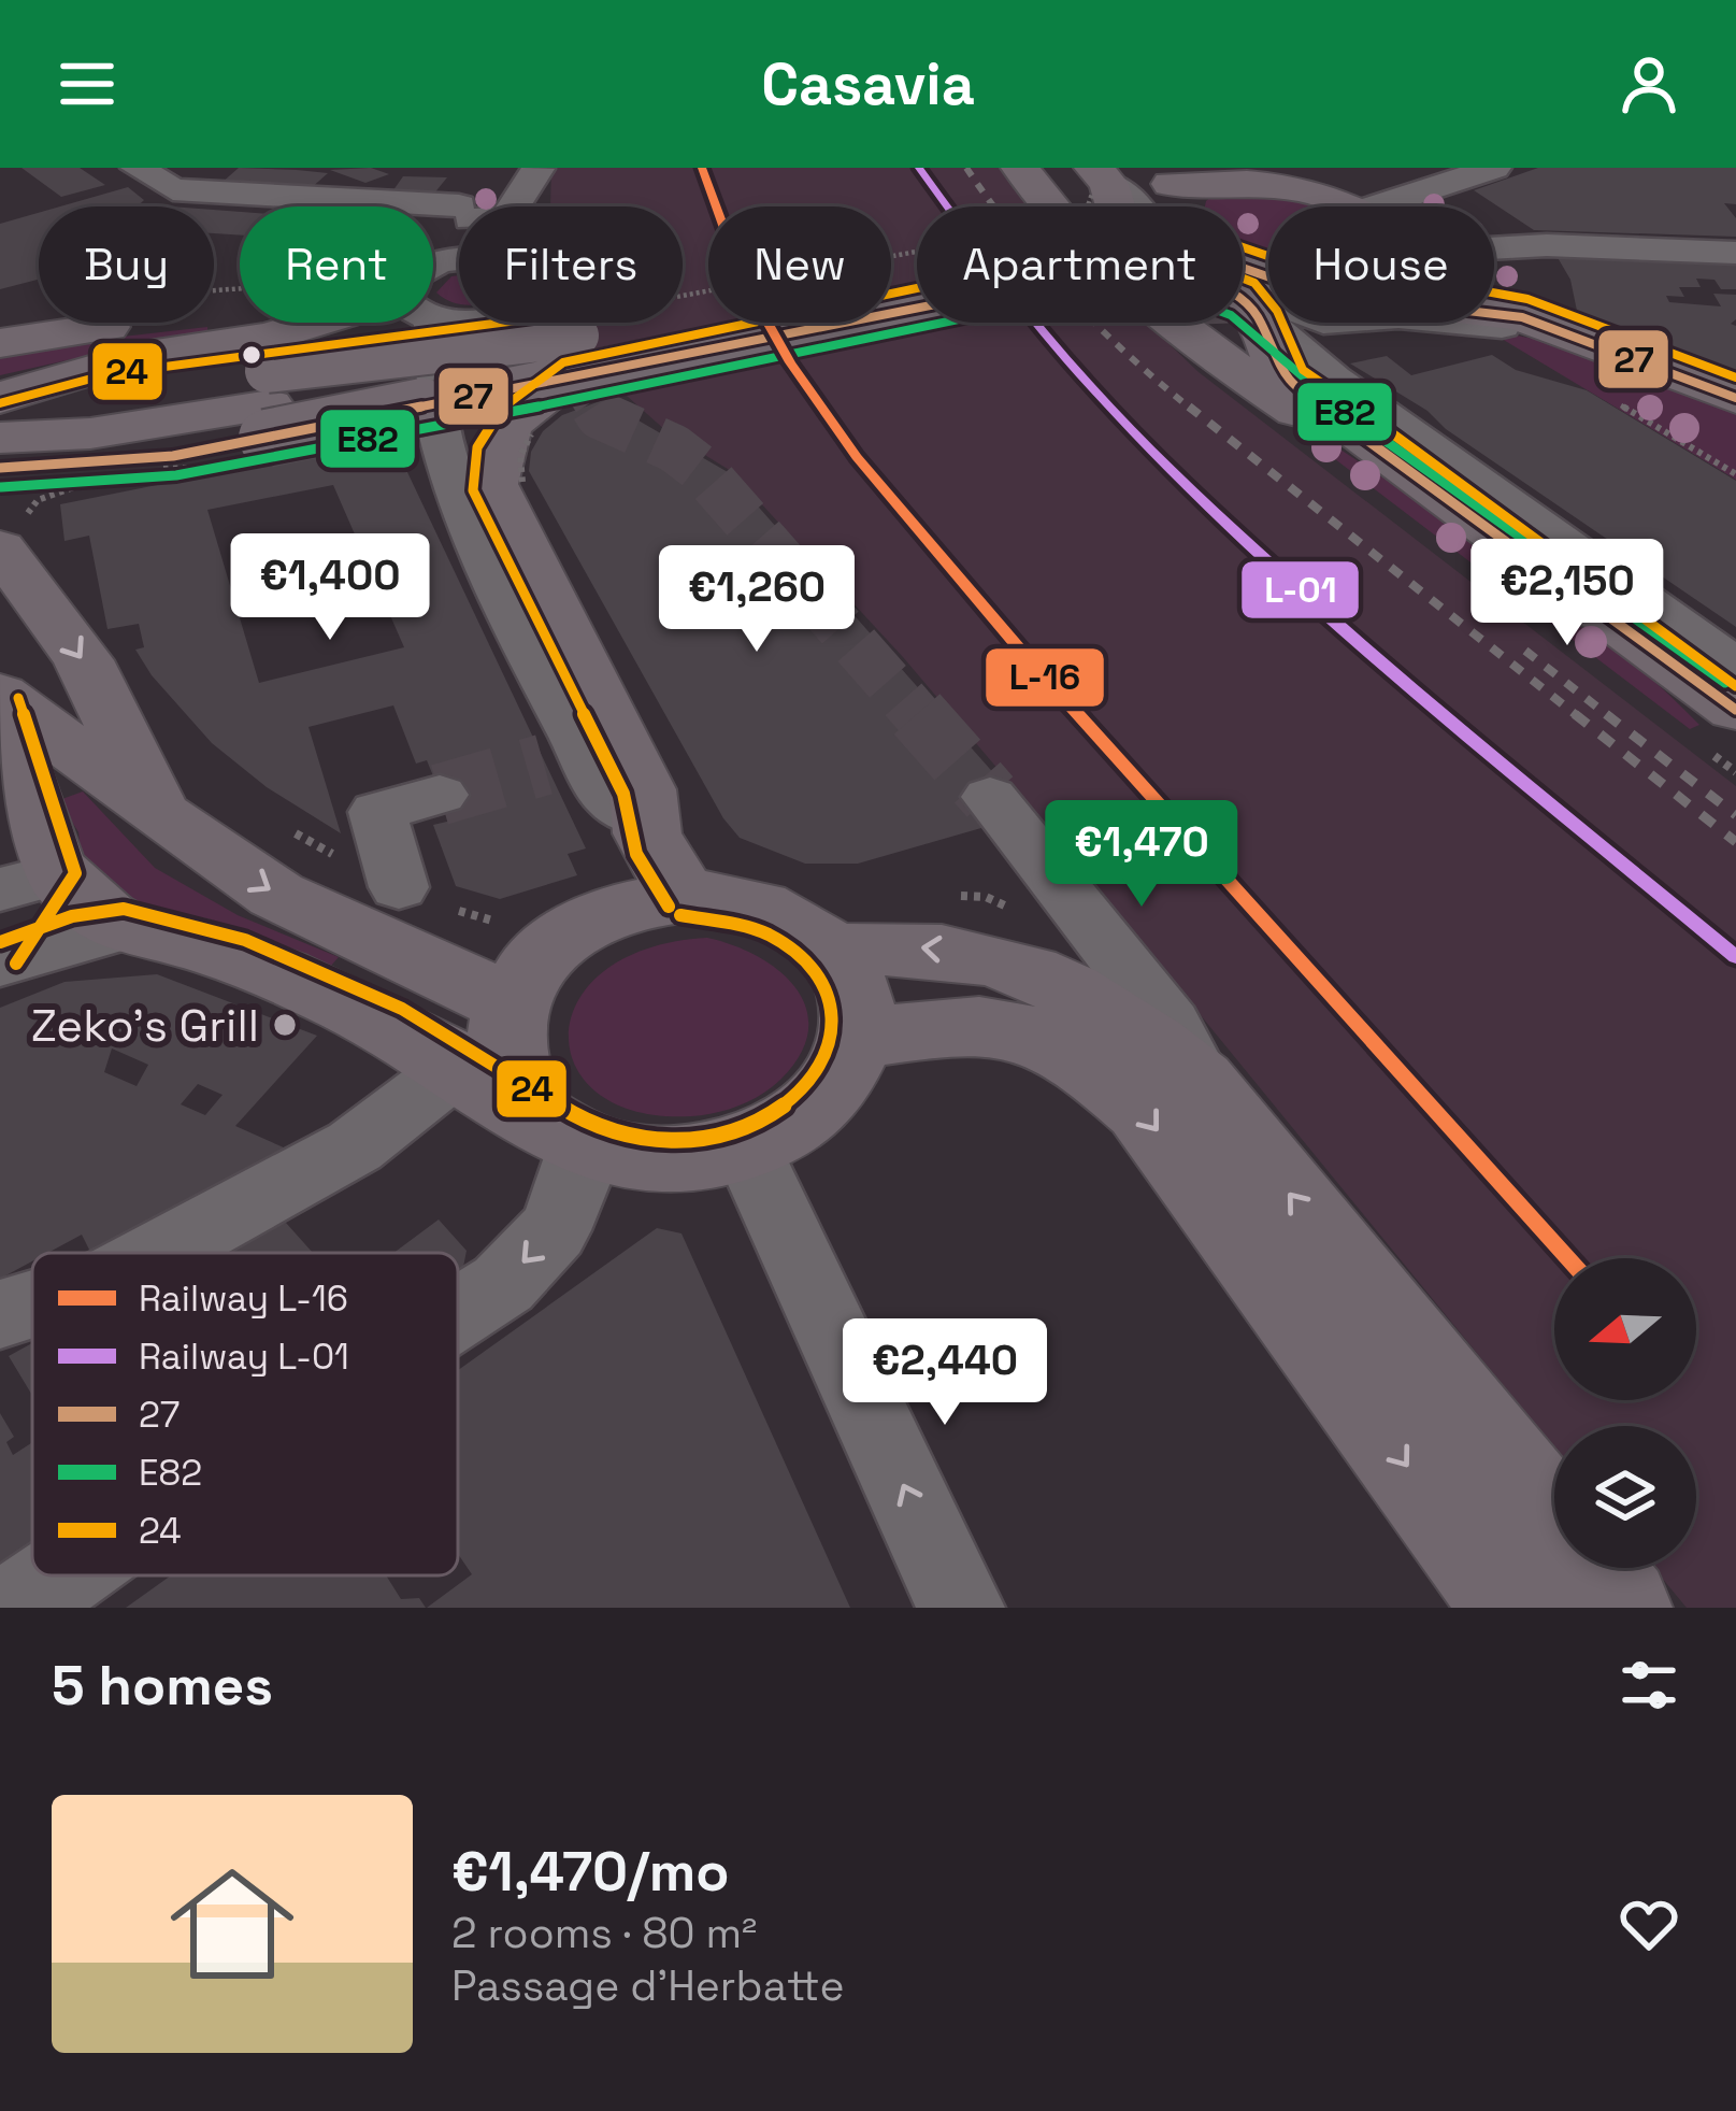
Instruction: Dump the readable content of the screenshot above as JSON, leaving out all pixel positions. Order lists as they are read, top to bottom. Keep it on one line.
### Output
{"places":["Zeko's Grill"],"lines":["rail line L-16","rail line L-01","transit line 24","transit line 27","transit line E82"],"legend":["Railway L-16","Railway L-01","27","E82","24"],"north":"left","page":{"header":"Casavia","chip":["Buy","Rent","Filters","New","Apartment","House"],"price":["€1,400","€2,150","€1,260","€1,470","€2,440"],"heading":"5 homes","list":[{"name":"€1,470/mo","note":"2 rooms · 80 m² · Passage d'Herbatte"}]}}
